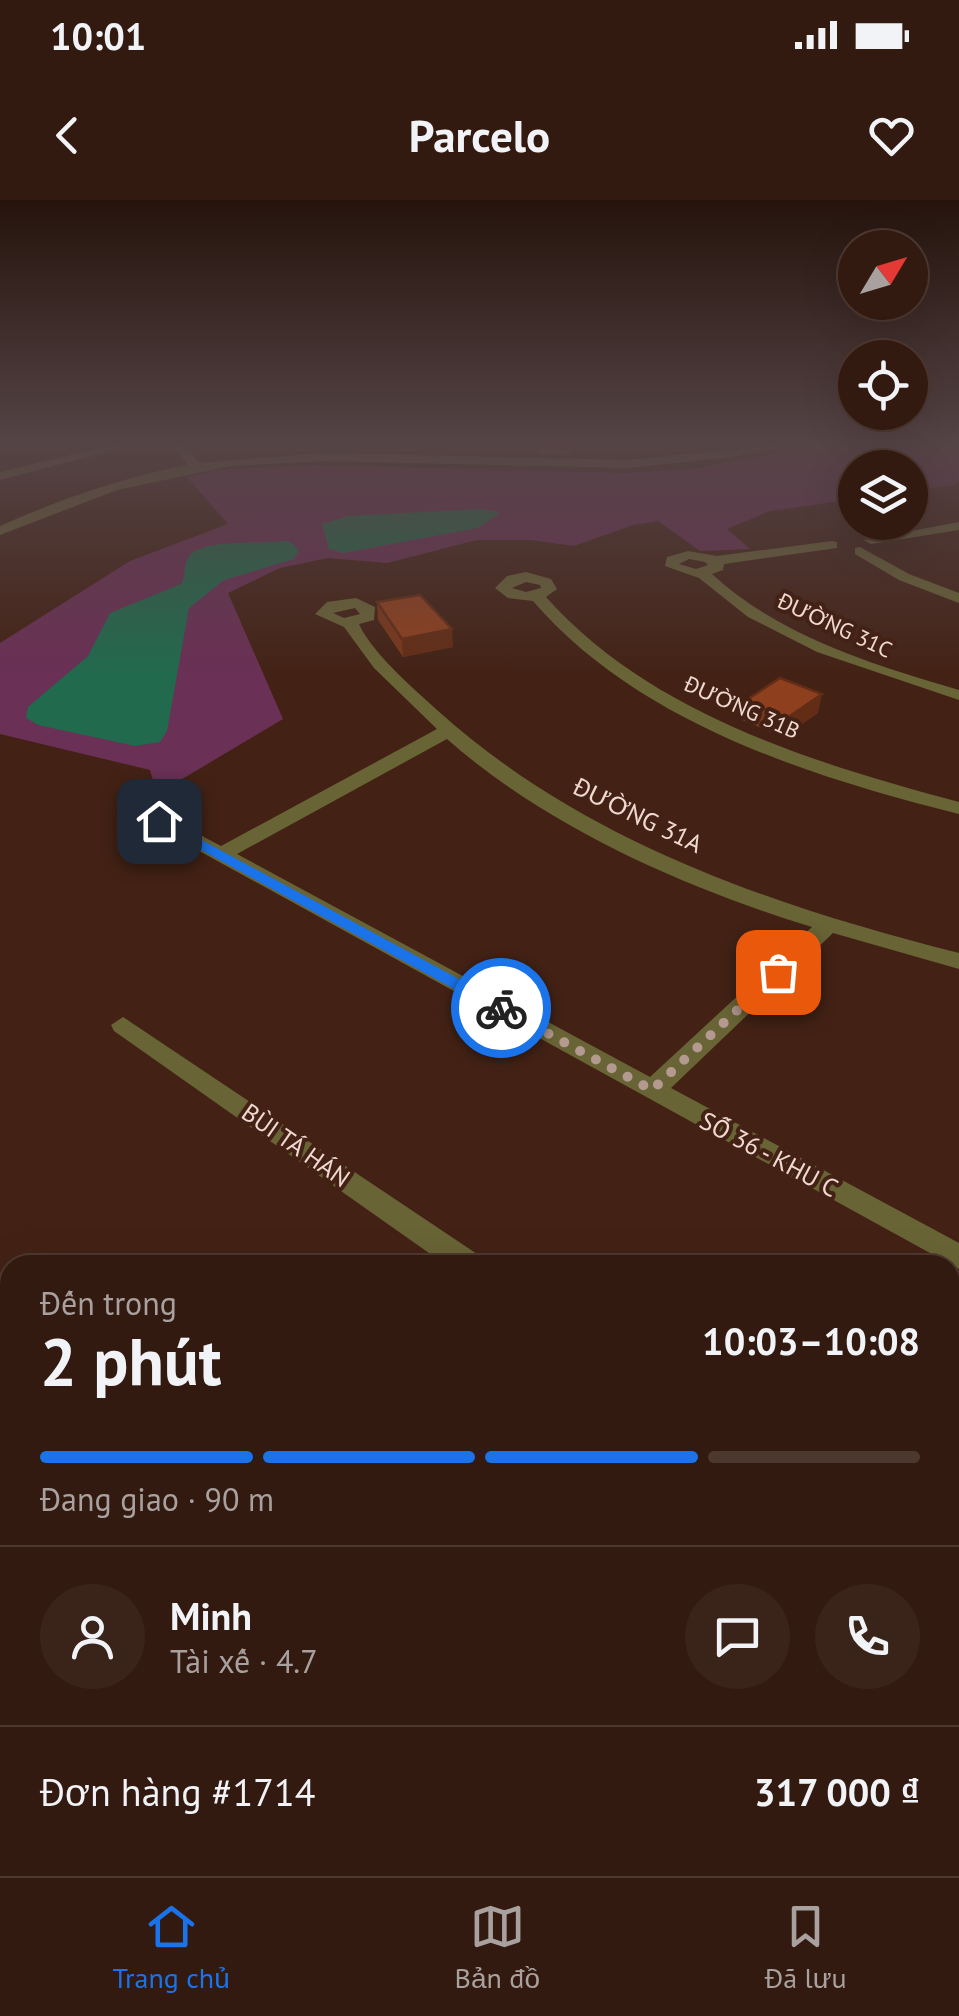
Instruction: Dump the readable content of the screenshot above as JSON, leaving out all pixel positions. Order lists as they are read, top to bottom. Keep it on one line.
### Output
{"streets":{"street":["ĐƯỜNG 31C","ĐƯỜNG 31B","ĐƯỜNG 31A","BÙI TÁ HÁN","SỐ 36 - KHU C"]},"north":"top right","page":{"status":"10:01","header":"Parcelo","heading":["2 phút","Đến trong","10:03–10:08"],"panel":["Minh","Tài xế · 4.7","Đơn hàng #1714","317 000 ₫"],"bar":"Đang giao · 90 m","tabs":["Trang chủ","Bản đồ","Đã lưu"]}}
